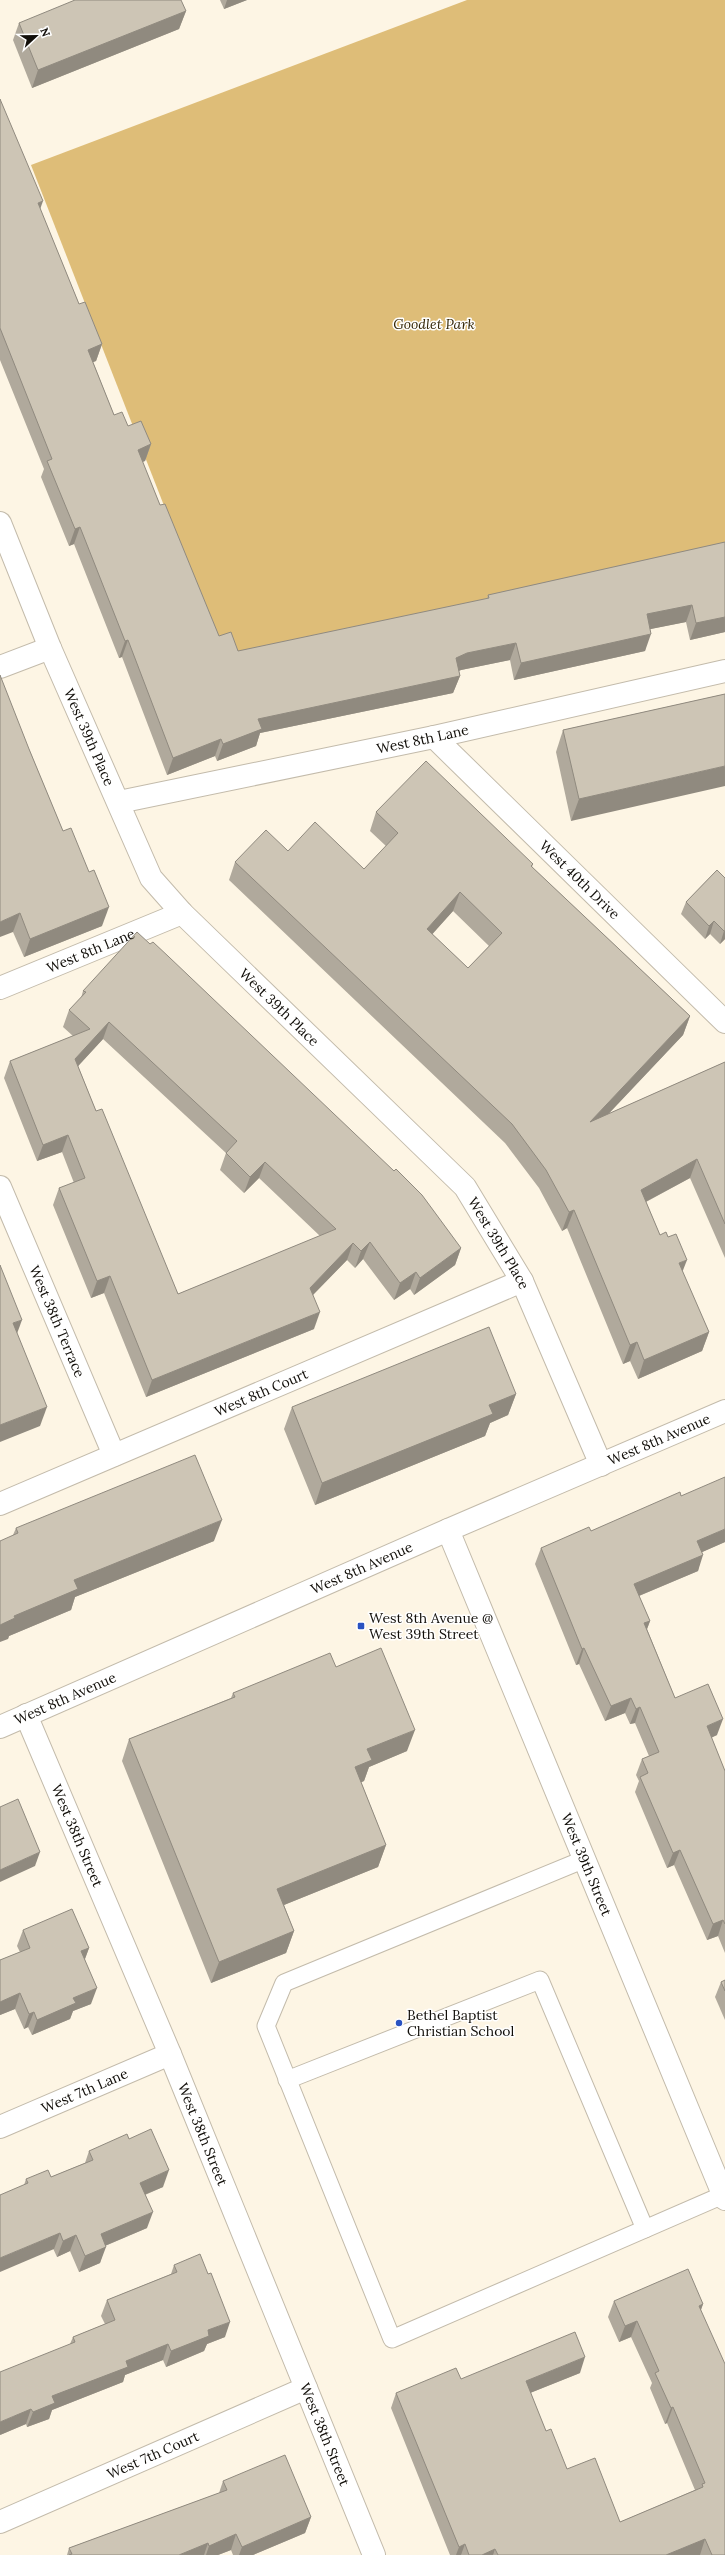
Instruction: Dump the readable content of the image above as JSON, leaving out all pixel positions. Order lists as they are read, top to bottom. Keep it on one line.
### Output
{"streets":{"street":["West 39th Place","West 8th Lane","West 40th Drive","West 38th Terrace","West 8th Court","West 8th Avenue","West 38th Street","West 39th Street","West 7th Lane","West 7th Court"]},"crossings":[["West 39th Place","West 8th Lane"],["West 39th Place","West 8th Court"],["West 39th Place","West 8th Avenue"],["West 8th Lane","West 40th Drive"],["West 38th Terrace","West 8th Court"],["West 8th Avenue","West 38th Street"],["West 8th Avenue","West 39th Street"],["West 38th Street","West 7th Lane"],["West 38th Street","West 7th Court"]],"parks":["Goodlet Park"],"places":{"transit":["West 8th Avenue @ West 39th Street"],"other":["Bethel Baptist Christian School"]},"north":"right"}
